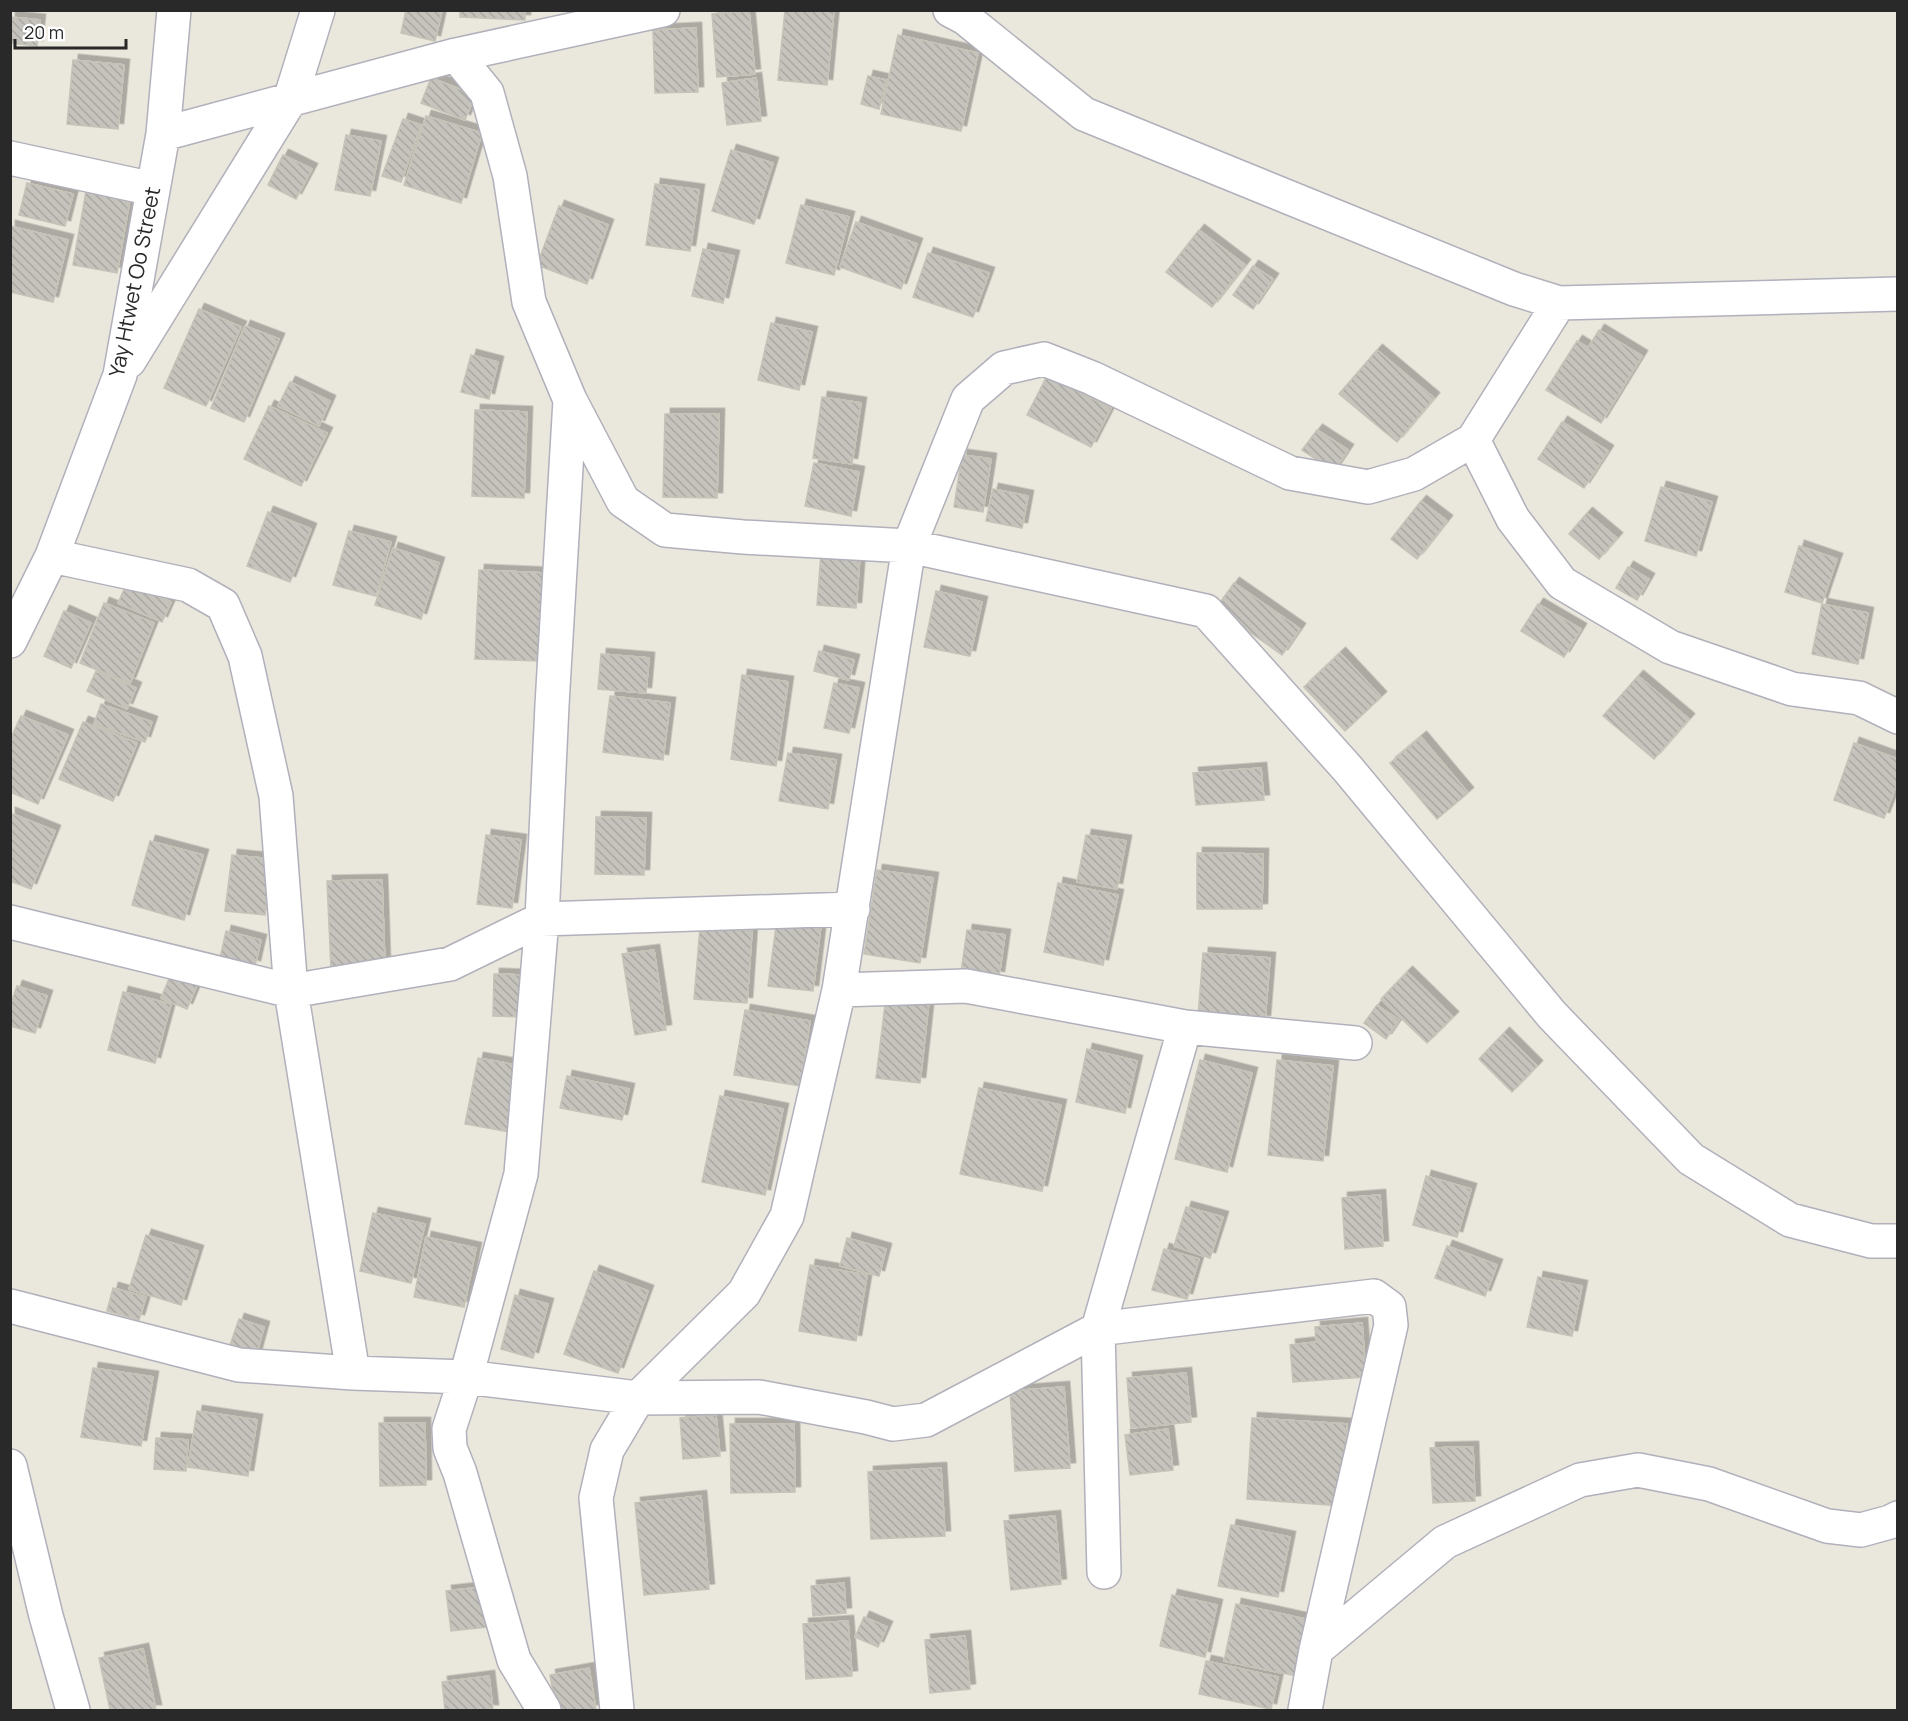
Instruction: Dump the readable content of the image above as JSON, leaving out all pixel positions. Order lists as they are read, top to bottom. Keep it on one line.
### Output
{"streets":{"street":["Yay Htwet Oo Street"]},"scale_bar":"20 m"}
